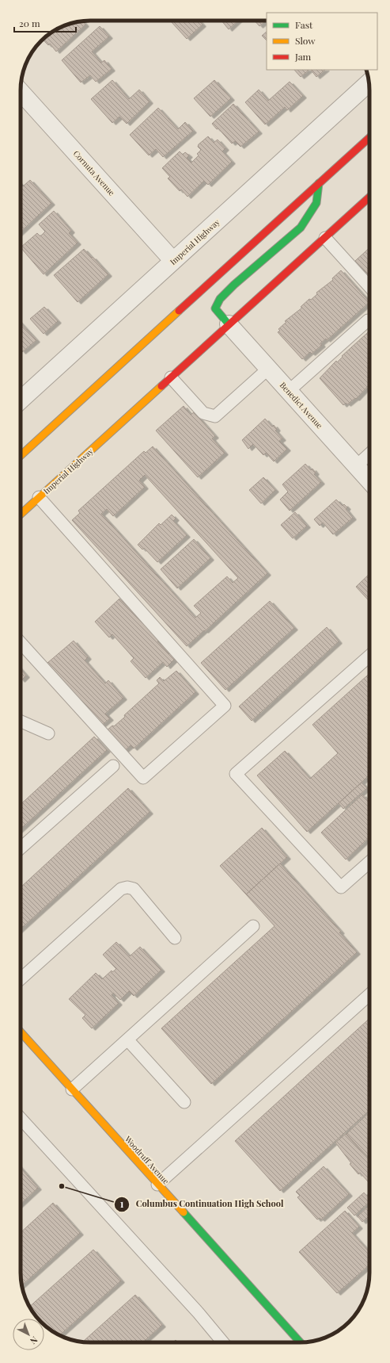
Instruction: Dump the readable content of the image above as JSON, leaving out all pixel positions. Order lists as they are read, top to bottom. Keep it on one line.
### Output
{"streets":{"main road":["Imperial Highway","Woodruff Avenue"],"street":["Cornuta Avenue","Benedict Avenue"]},"crossings":[["Cornuta Avenue","Imperial Highway"],["Imperial Highway","Benedict Avenue"]],"places":["Columbus Continuation High School"],"legend":["Fast","Slow","Jam"],"scale_bar":"20 m","north":"bottom right"}
